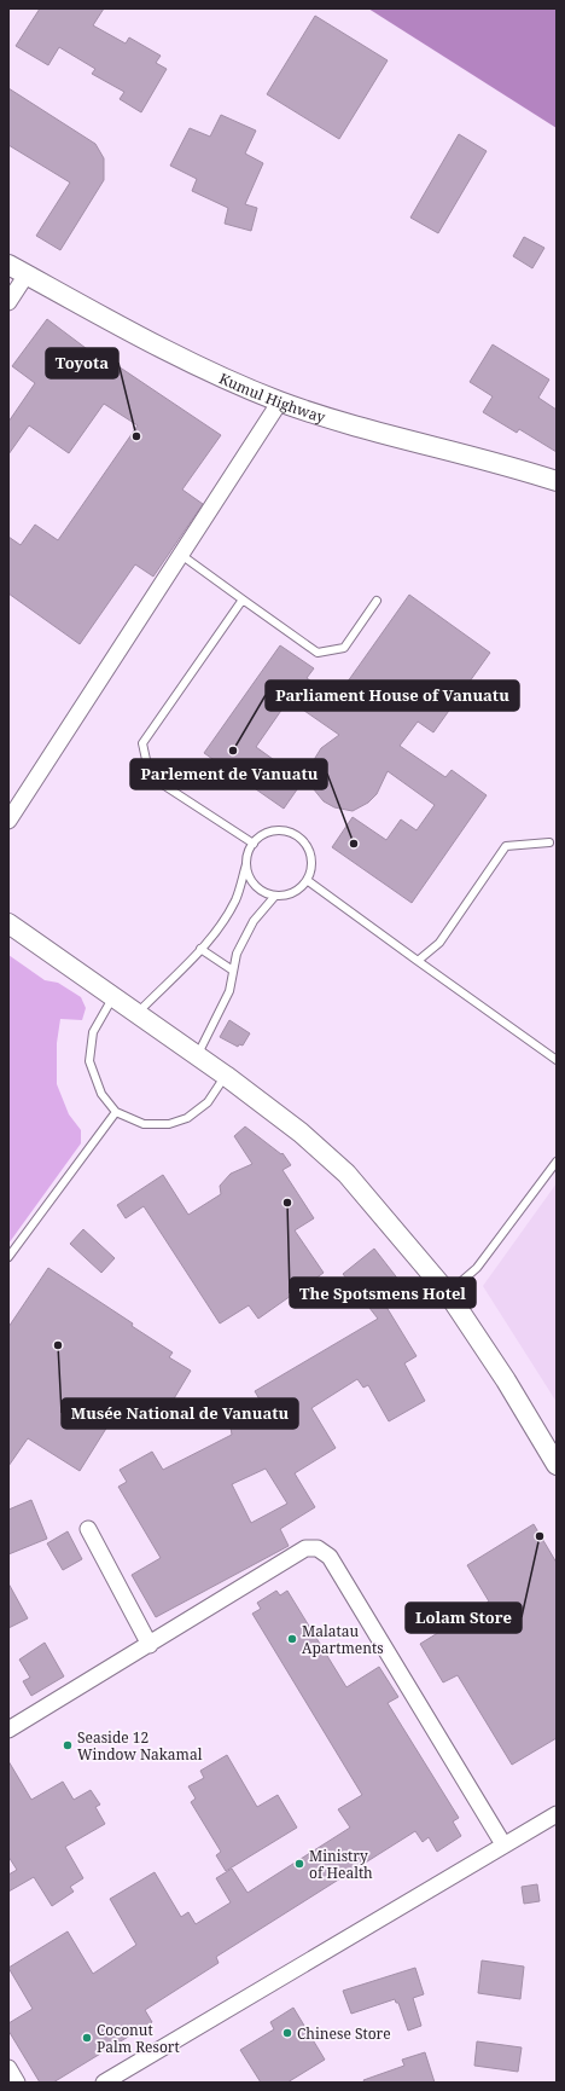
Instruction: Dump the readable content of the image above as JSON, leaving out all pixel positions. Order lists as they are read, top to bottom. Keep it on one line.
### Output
{"streets":{"street":["Kumul Highway"]},"places":["Toyota","Parliament House of Vanuatu","Parlement de Vanuatu","The Spotsmens Hotel","Musée National de Vanuatu","Lolam Store","Malatau Apartments","Seaside 12 Window Nakamal","Ministry of Health","Chinese Store","Coconut Palm Resort"]}
